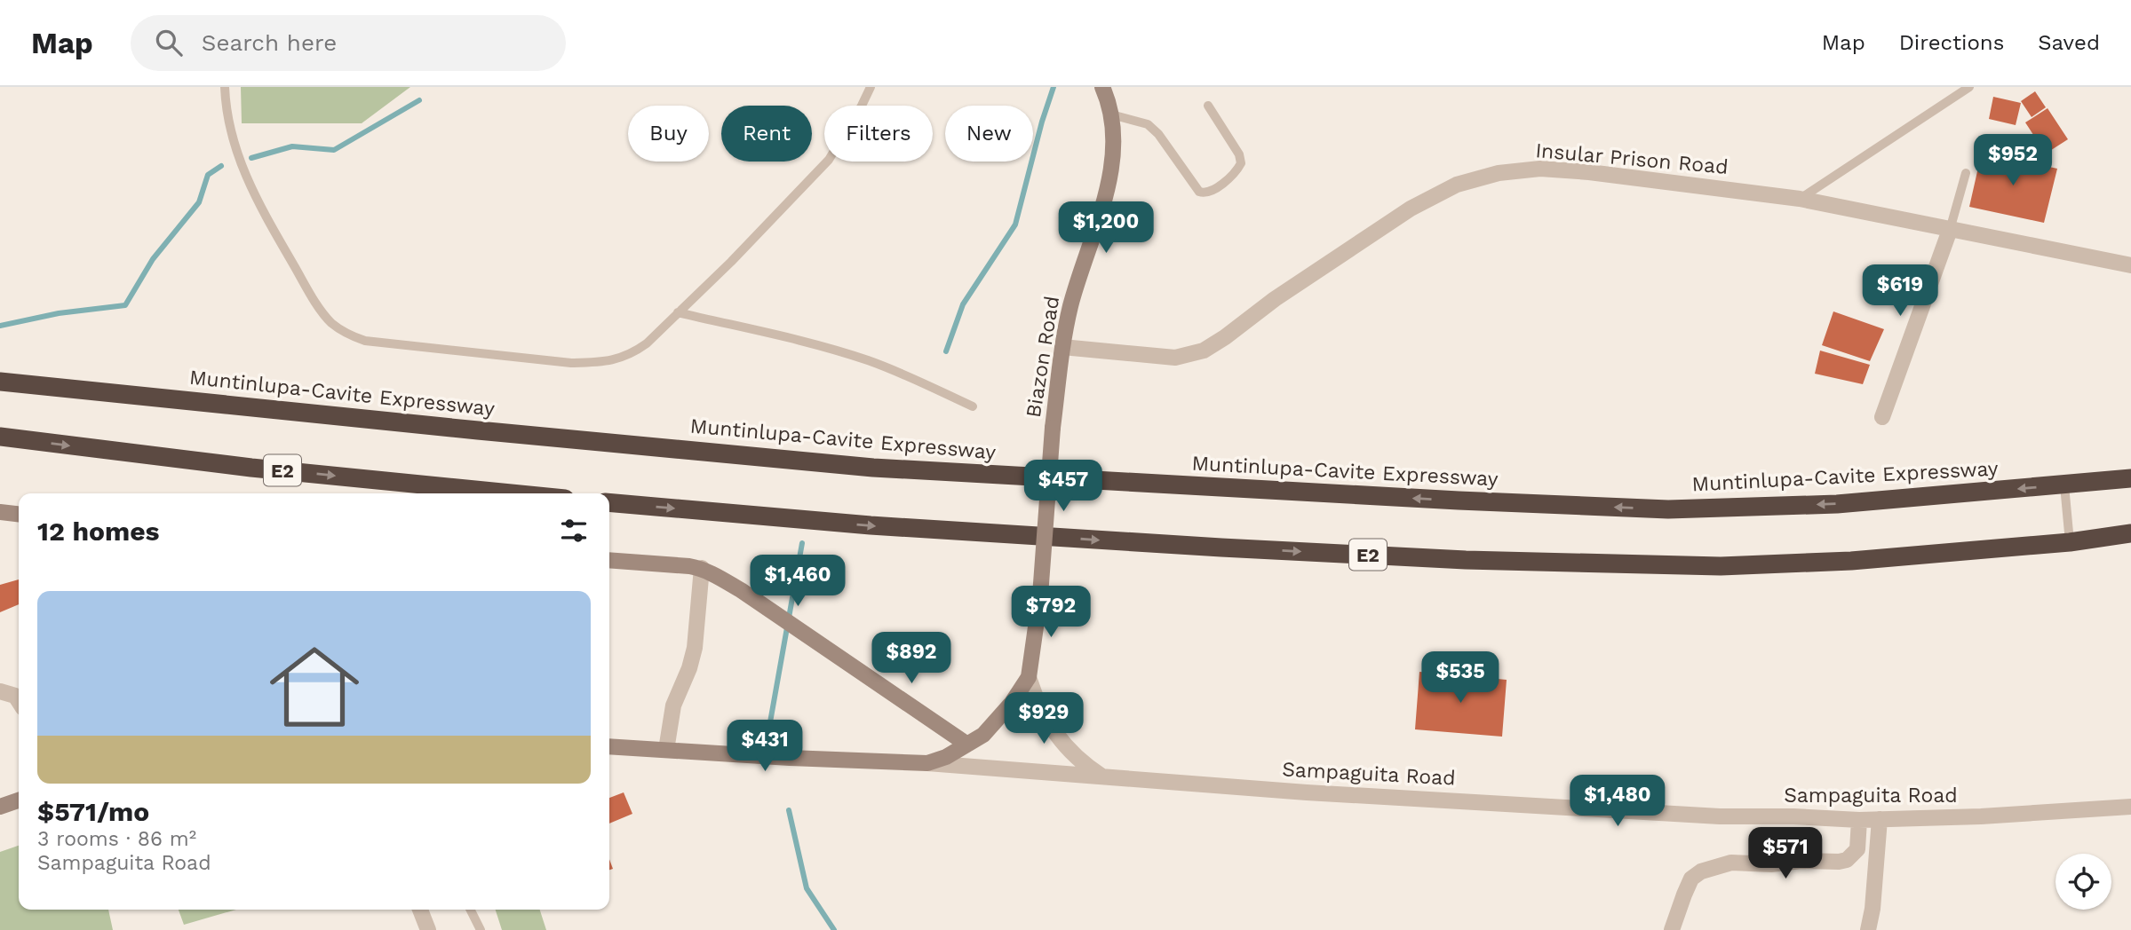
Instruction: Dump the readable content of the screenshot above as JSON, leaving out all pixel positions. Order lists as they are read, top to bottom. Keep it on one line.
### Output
{"streets":{"highway":["Muntinlupa-Cavite Expressway","E2"],"street":["Insular Prison Road","Biazon Road","Sampaguita Road"]},"crossings":[["Insular Prison Road","Biazon Road"],["Biazon Road","Sampaguita Road"]],"page":{"header":"Map","search":"Search here","nav":["Map","Directions","Saved"],"chip":["Buy","Rent","Filters","New"],"price":["$952","$1,200","$619","$457","$1,460","$792","$892","$535","$929","$431","$1,480","$571"],"heading":"12 homes","list":[{"name":"$571/mo","note":"3 rooms · 86 m² · Sampaguita Road"}]}}
